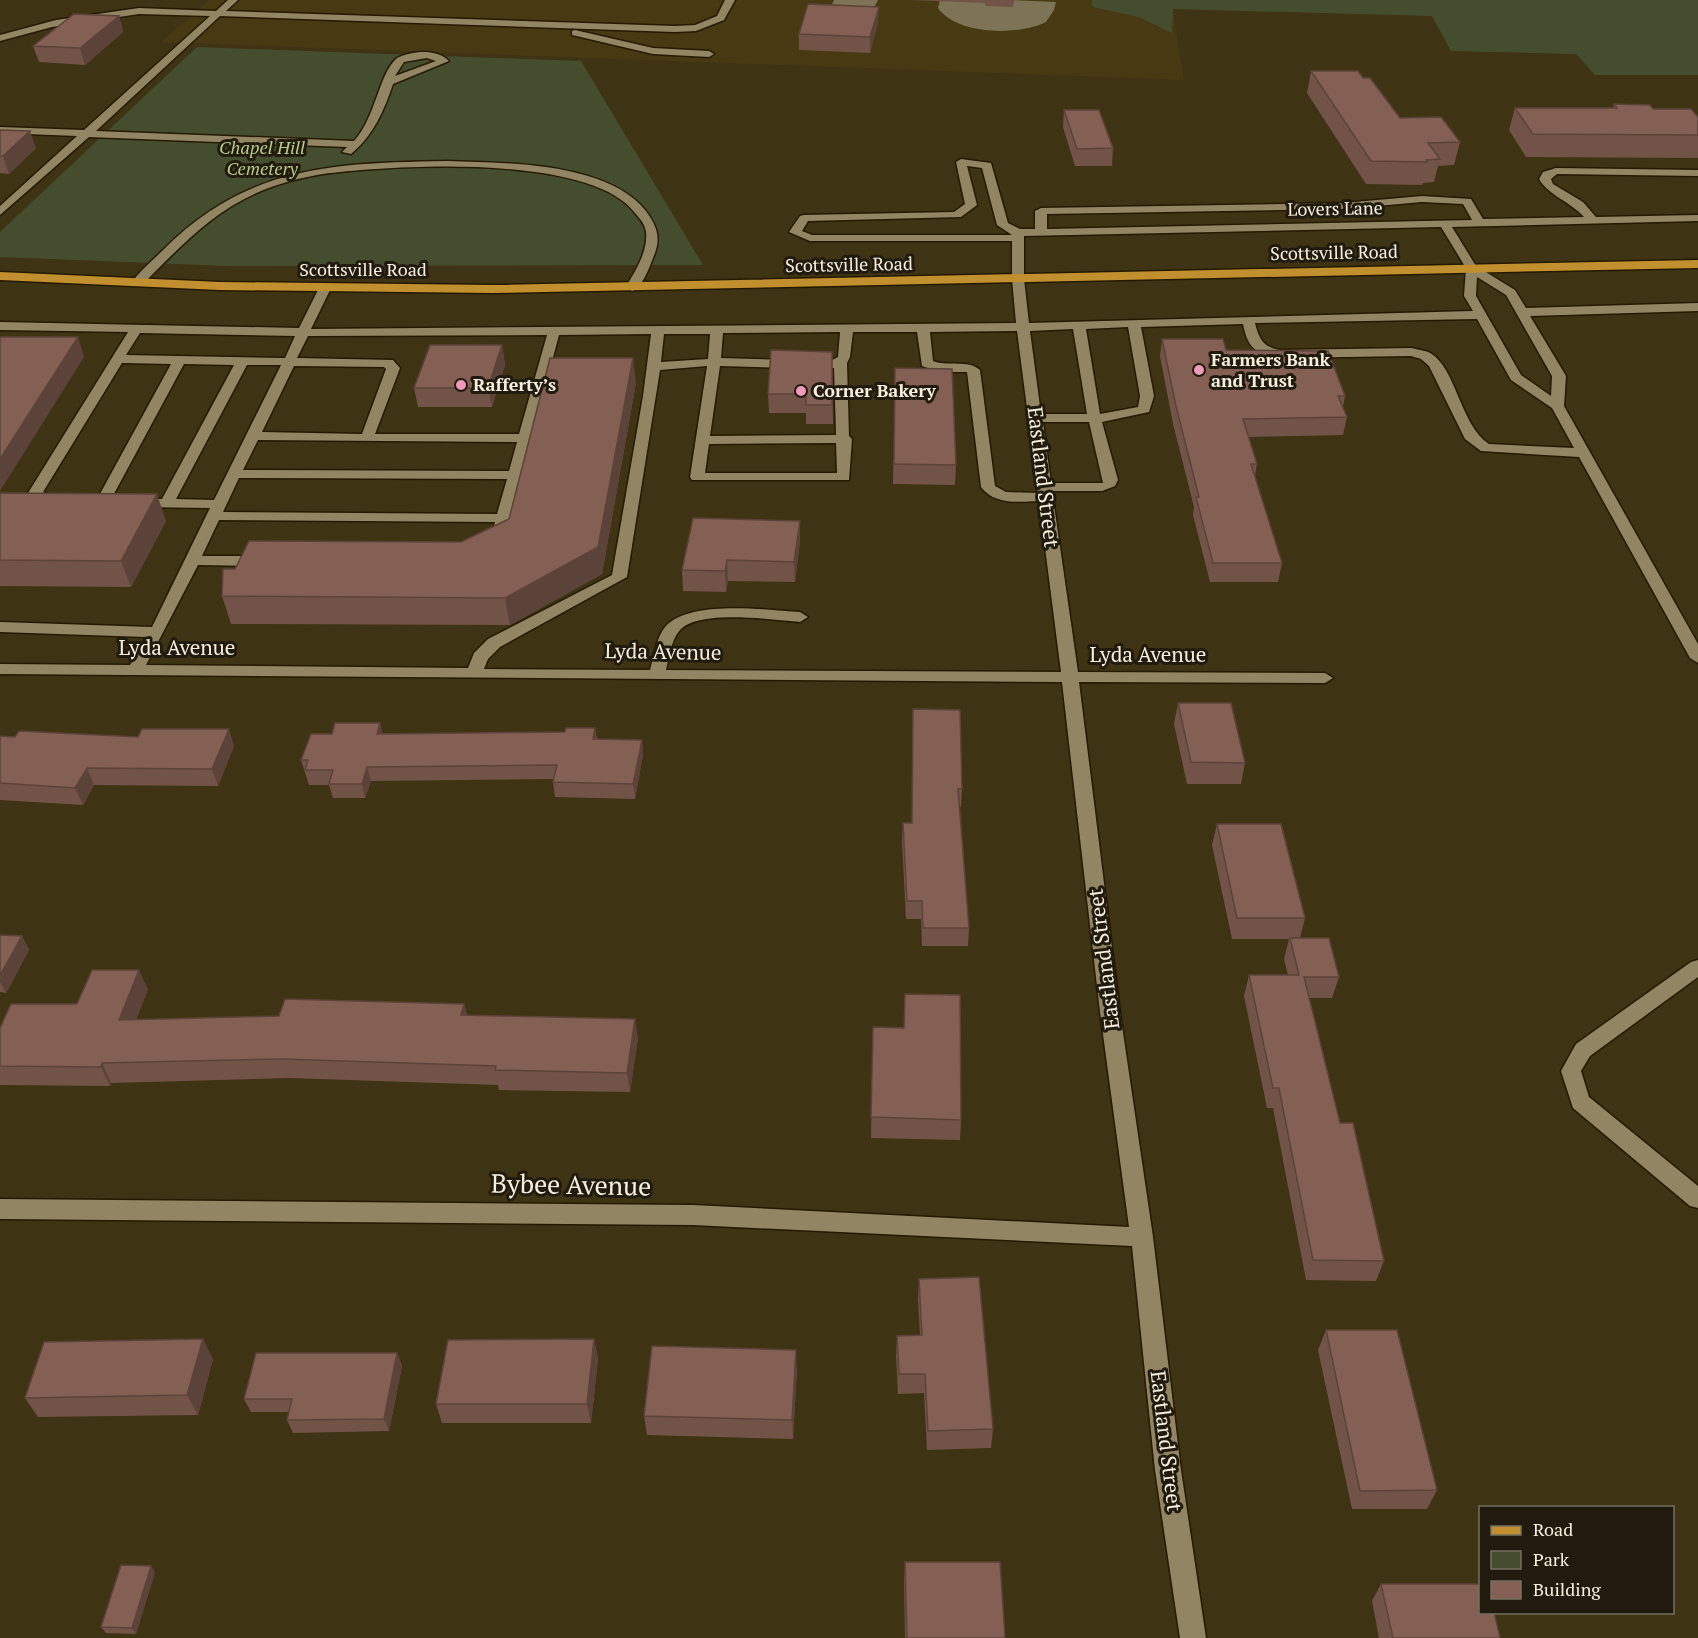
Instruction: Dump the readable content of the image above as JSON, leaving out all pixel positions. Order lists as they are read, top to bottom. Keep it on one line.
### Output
{"streets":{"main road":["Scottsville Road"],"street":["Lovers Lane","Eastland Street","Lyda Avenue","Bybee Avenue"]},"crossings":[["Scottsville Road","Eastland Street"],["Eastland Street","Lyda Avenue"],["Eastland Street","Bybee Avenue"]],"parks":["Chapel Hill Cemetery"],"places":["Farmers Bank and Trust","Rafferty’s","Corner Bakery"],"legend":["Road","Park","Building"]}
